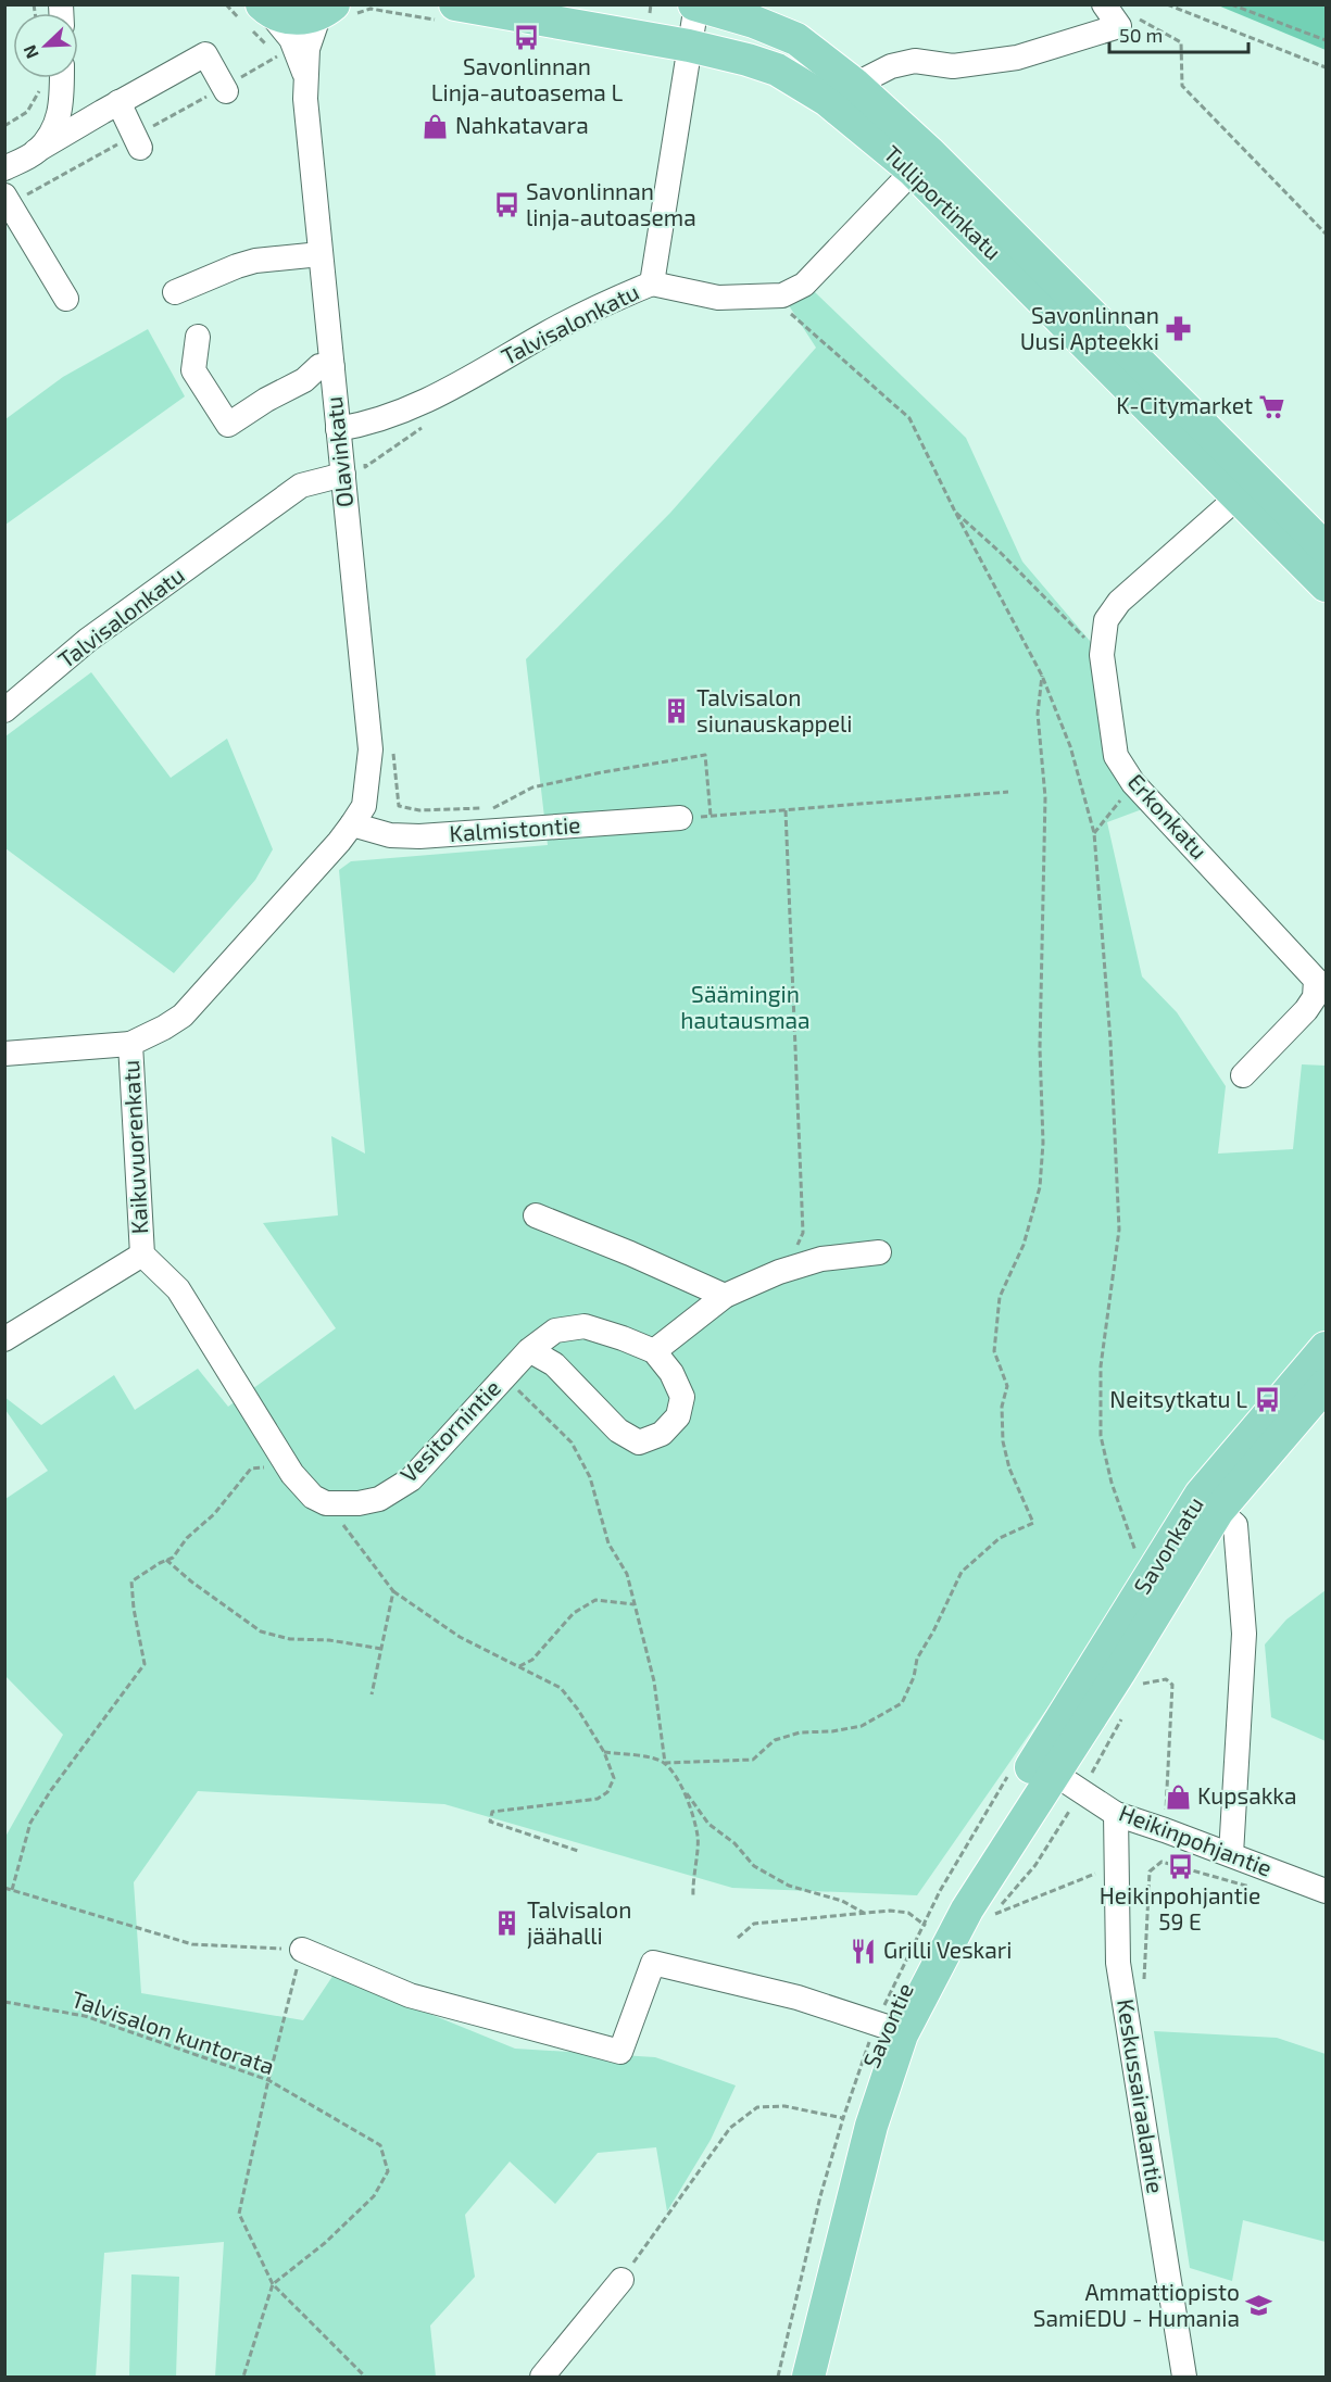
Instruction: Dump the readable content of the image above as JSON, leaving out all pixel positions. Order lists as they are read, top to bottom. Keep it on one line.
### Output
{"streets":{"main road":["Tulliportinkatu","Savonkatu","Savontie"],"street":["Talvisalonkatu","Olavinkatu","Erkonkatu","Kalmistontie","Kaikuvuorenkatu","Vesitornintie","Heikinpohjantie","Keskussairaalantie"],"path":["Talvisalon kuntorata"]},"crossings":[["Tulliportinkatu","Talvisalonkatu"],["Tulliportinkatu","Erkonkatu"],["Talvisalonkatu","Olavinkatu"],["Olavinkatu","Kalmistontie"],["Olavinkatu","Kaikuvuorenkatu"],["Kalmistontie","Kaikuvuorenkatu"],["Kaikuvuorenkatu","Vesitornintie"],["Savonkatu","Heikinpohjantie"],["Savonkatu","Savontie"],["Heikinpohjantie","Savontie"],["Heikinpohjantie","Keskussairaalantie"]],"parks":["Säämingin hautausmaa"],"places":{"bus stop":["Savonlinnan Linja-autoasema L","Savonlinnan linja-autoasema","Neitsytkatu L","Heikinpohjantie 59 E"],"shop":["Nahkatavara","Kupsakka"],"pharmacy":["Savonlinnan Uusi Apteekki"],"supermarket":["K-Citymarket"],"building":["Talvisalon siunauskappeli","Talvisalon jäähalli"],"restaurant":["Grilli Veskari"],"school or university":["Ammattiopisto SamiEDU - Humania"]},"scale_bar":"50 m","north":"bottom left"}
